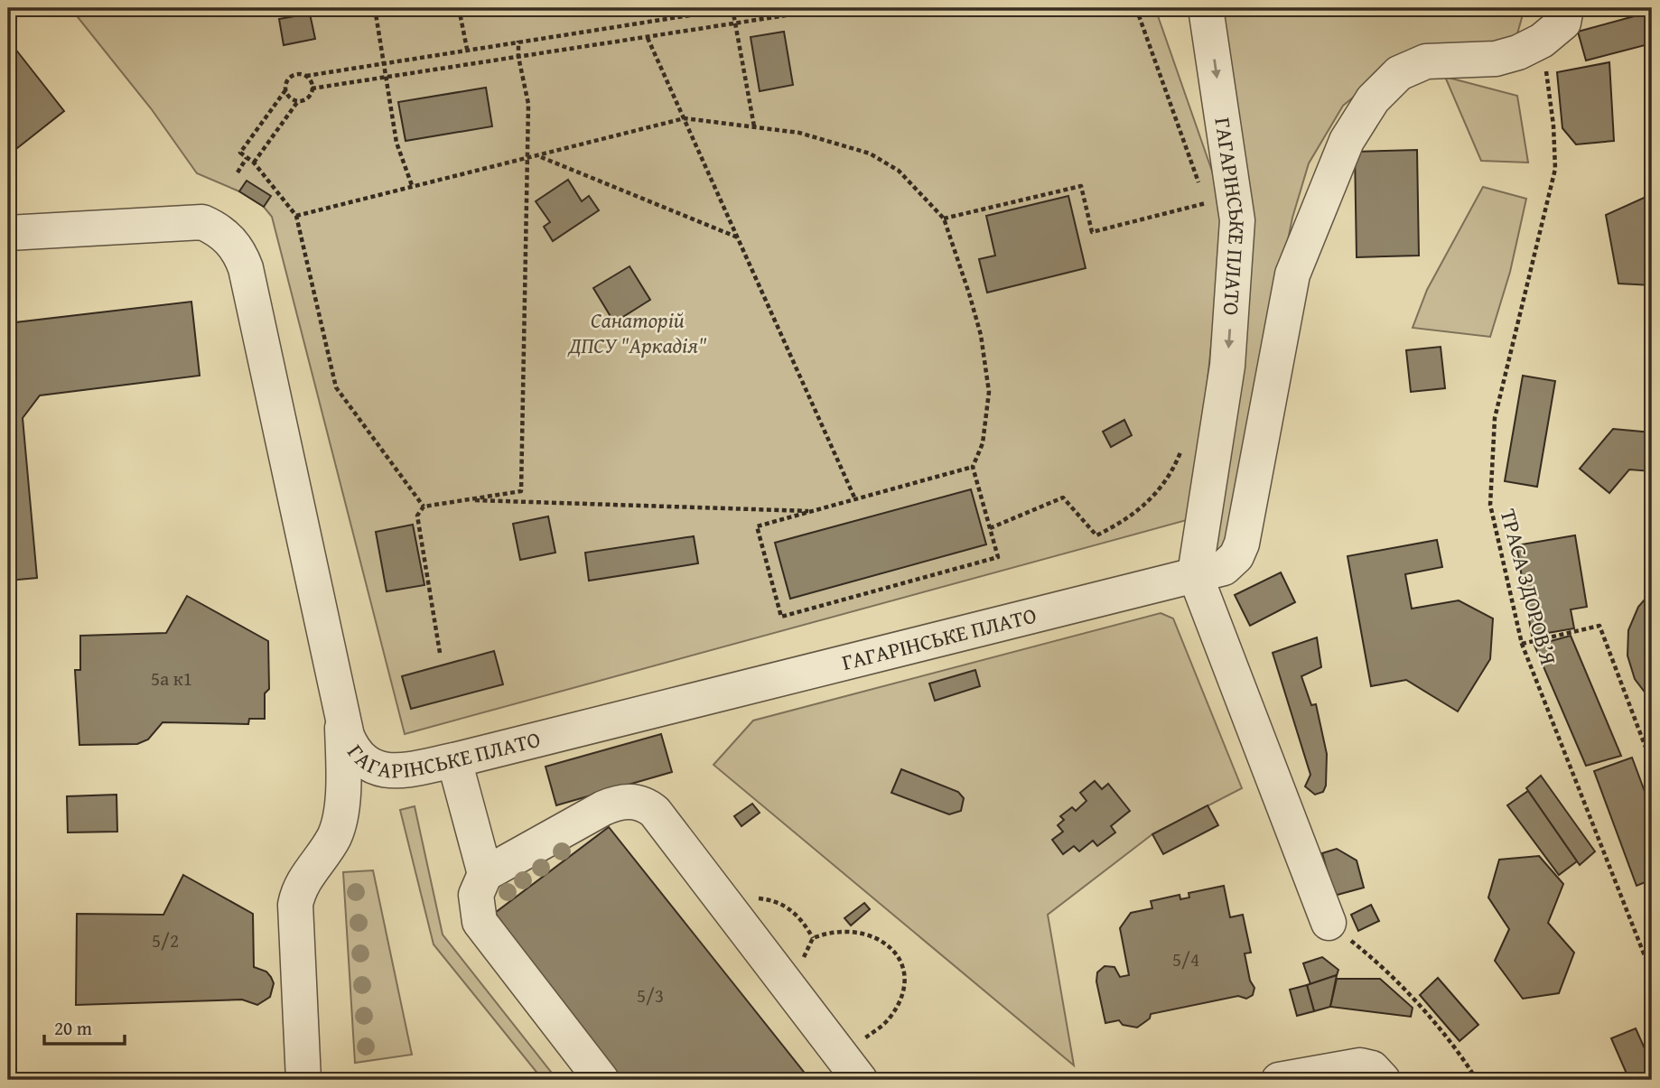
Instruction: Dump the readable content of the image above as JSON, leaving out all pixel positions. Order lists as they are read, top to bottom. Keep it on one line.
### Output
{"streets":{"street":["ГАГАРІНСЬКЕ ПЛАТО"],"path":["ТРАСА ЗДОРОВ’Я"]},"parks":["Санаторій ДПСУ \"Аркадія\""],"house_numbers":["5а к1","5/2","5/4","5/3"],"scale_bar":"20 m"}
